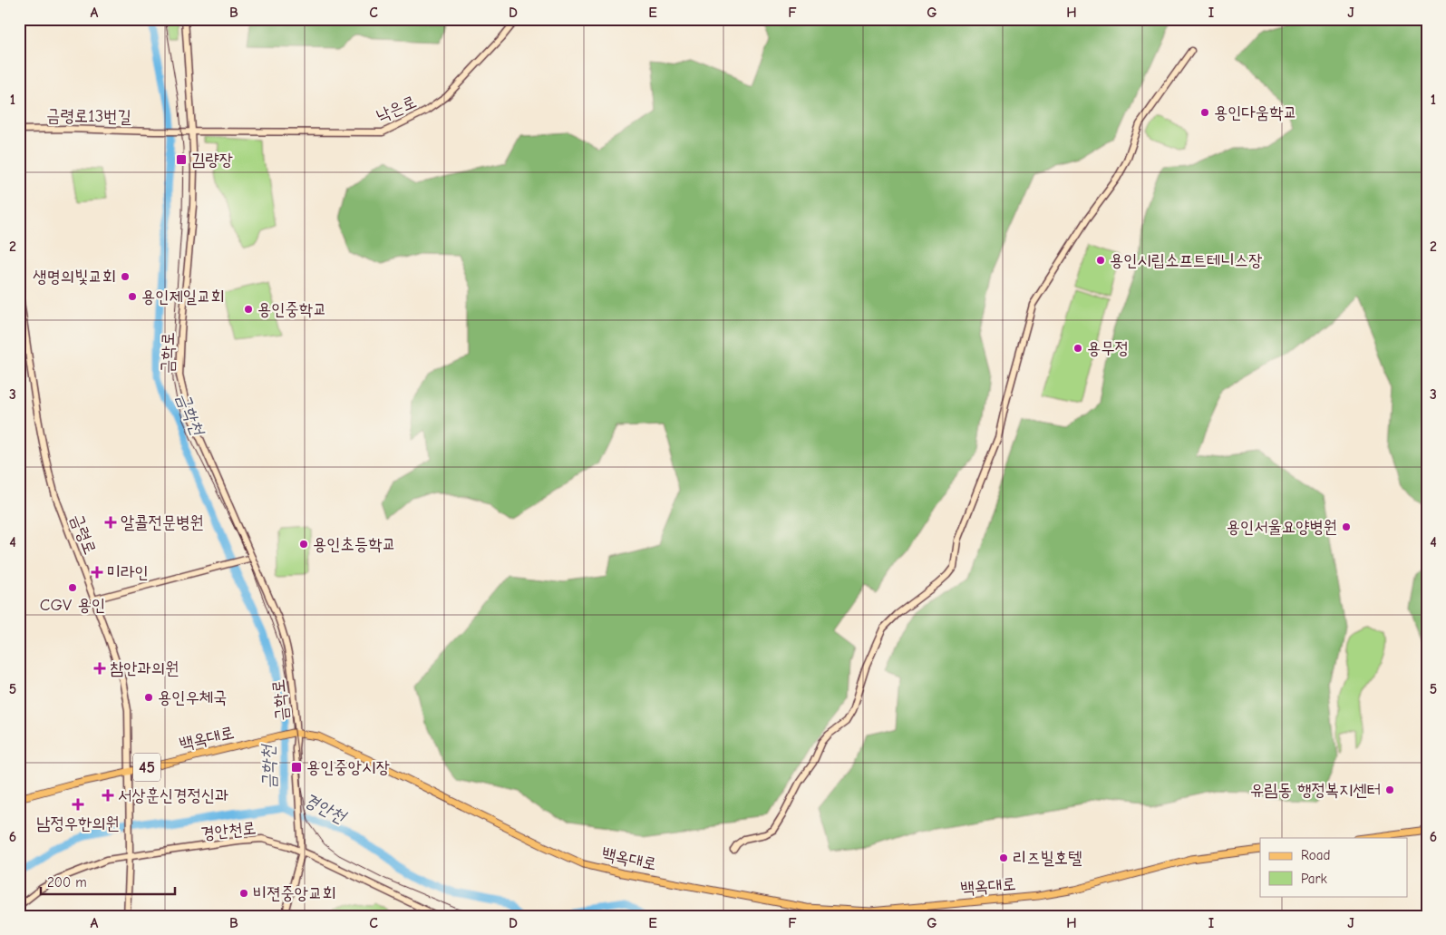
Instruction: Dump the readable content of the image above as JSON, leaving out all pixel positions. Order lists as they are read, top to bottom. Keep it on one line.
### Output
{"streets":{"main road":["낙은로","금령로13번길","금학로","금령로","백옥대로","45","경안천로"]},"crossings":[["낙은로","금령로13번길"],["낙은로","금학로"],["금학로","백옥대로"],["금학로","경안천로"],["금령로","백옥대로"],["금령로","경안천로"]],"water":["금학천","경안천"],"places":{"other":["용인다움학교","용인시립소프트테니스장","생명의빛교회","용인제일교회","용인중학교","용무정","용인서울요양병원","용인초등학교","CGV 용인","용인우체국","유림동 행정복지센터","리즈빌호텔","비젼중앙교회"],"transit":["김량장","용인중앙시장"],"health":["알콜전문병원","미라인","참안과의원","서상훈신경정신과","남정우한의원"]},"legend":["Road","Park"],"scale_bar":"200 m","grid":{"columns":["A","B","C","D","E","F","G","H","I","J"],"rows":["1","2","3","4","5","6"]}}
